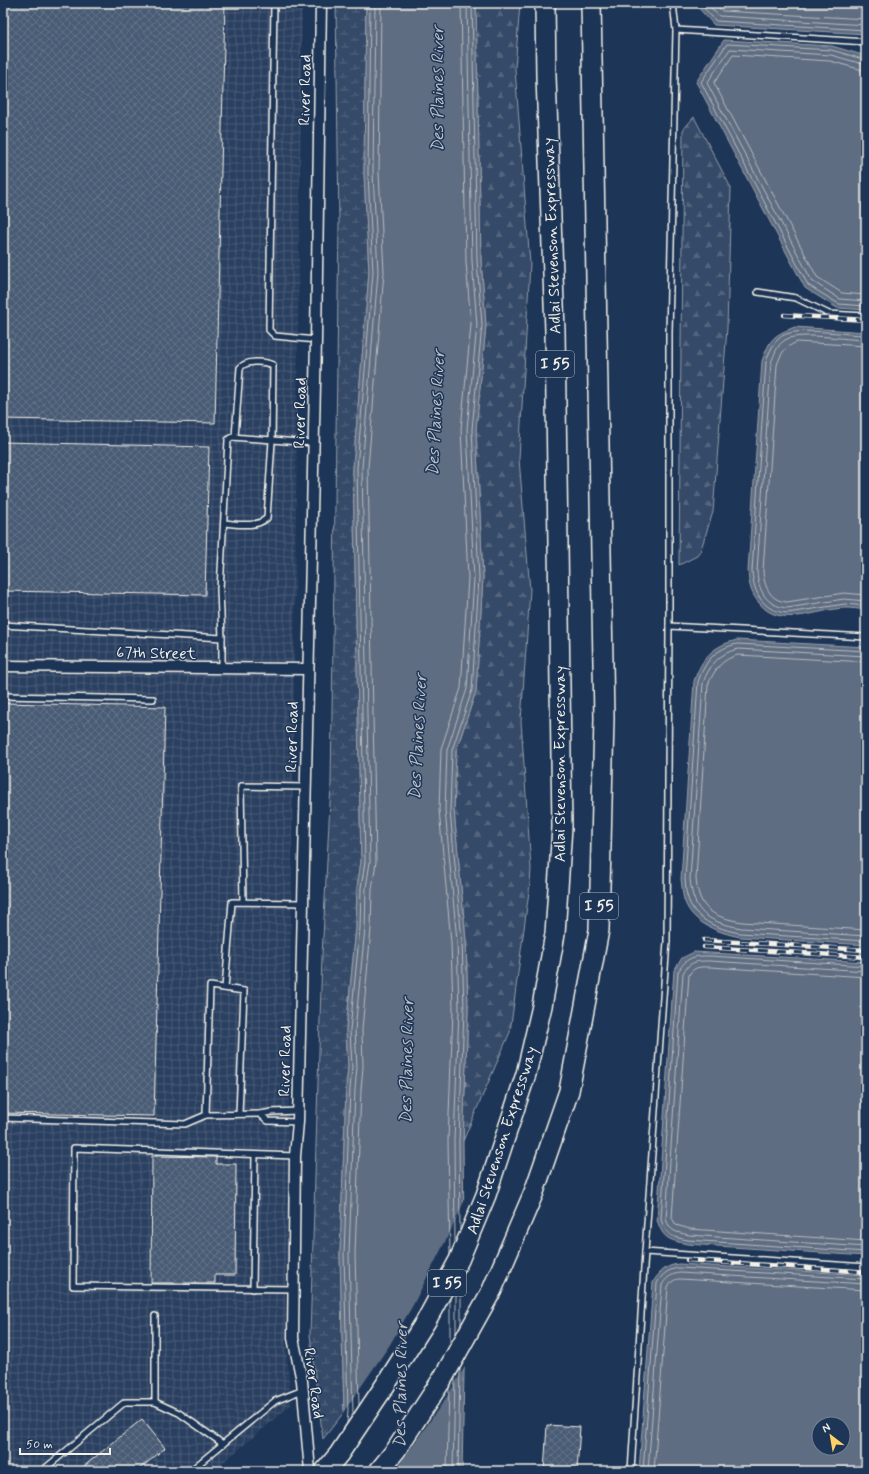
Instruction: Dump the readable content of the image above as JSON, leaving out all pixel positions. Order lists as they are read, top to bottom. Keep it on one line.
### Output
{"streets":{"highway":["Adlai Stevenson Expressway","I 55"],"street":["River Road","67th Street"]},"crossings":[["River Road","67th Street"]],"water":["Des Plaines River"],"scale_bar":"50 m","north":"top left"}
